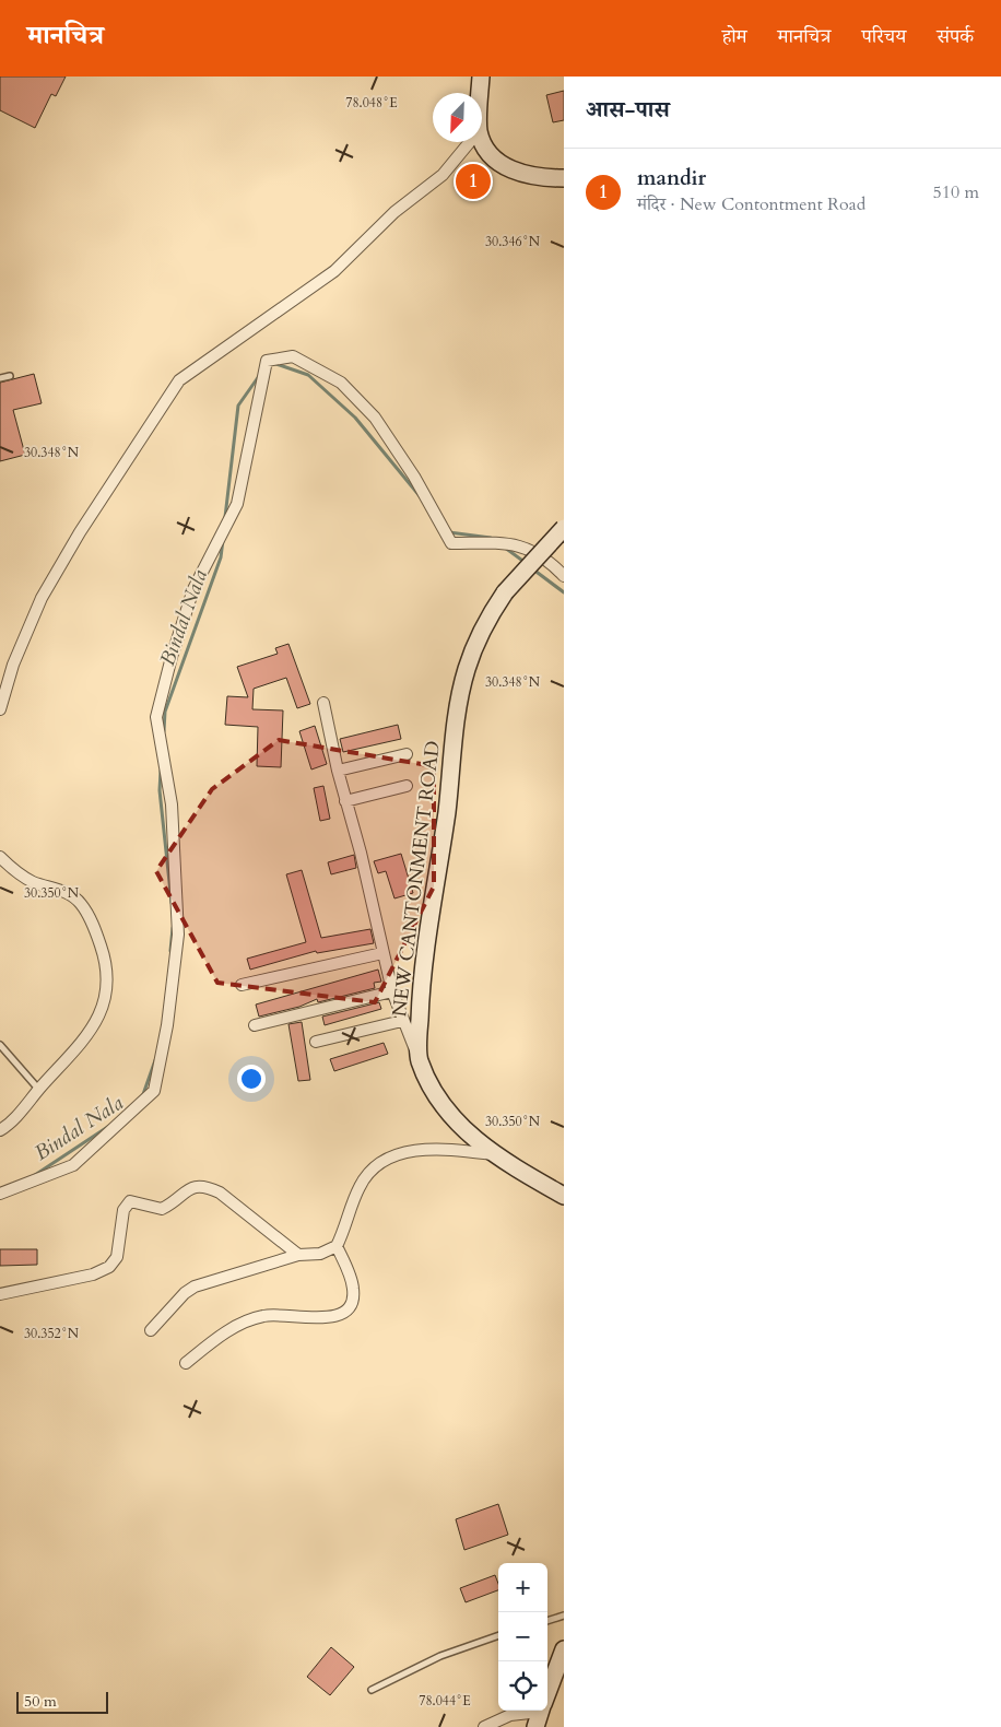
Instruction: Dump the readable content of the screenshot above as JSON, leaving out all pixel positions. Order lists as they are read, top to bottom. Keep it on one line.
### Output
{"streets":{"street":["NEW CANTONMENT ROAD"]},"water":["Bindal Nala"],"scale_bar":"50 m","north":"bottom left","page":{"header":"मानचित्र","nav":["होम","मानचित्र","परिचय","संपर्क"],"heading":"आस-पास","list":[{"mark":"1","name":"mandir","note":"मंदिर · New Contontment Road","value":"510 m"}],"pins":"1","map_buttons":["+","−"],"scale":"50 m"},"coordinates":["78.048°E","30.346°N","30.348°N","30.350°N","30.352°N","78.044°E"]}
